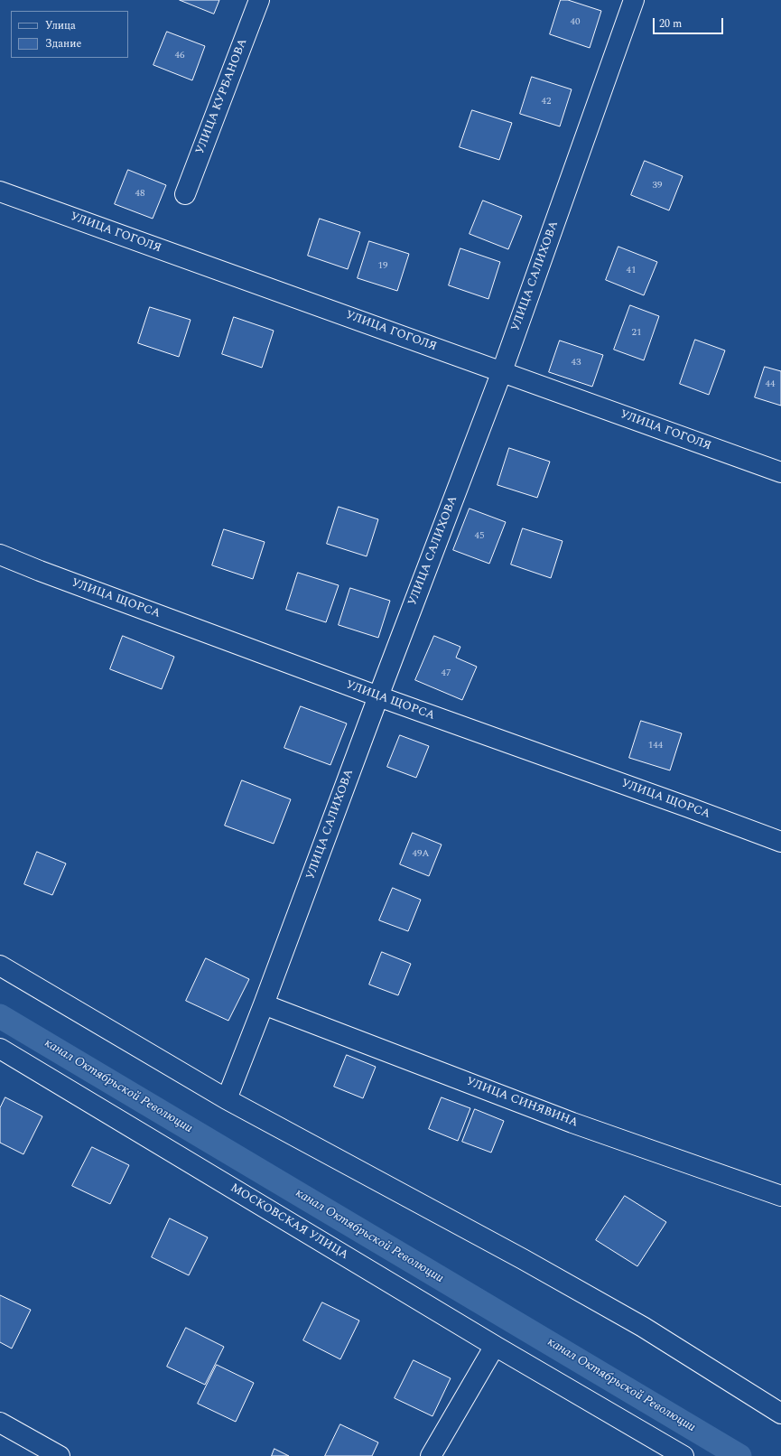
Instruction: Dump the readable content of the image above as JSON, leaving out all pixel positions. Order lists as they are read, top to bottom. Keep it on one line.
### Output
{"streets":{"street":["УЛИЦА КУРБАНОВА","УЛИЦА ГОГОЛЯ","УЛИЦА САЛИХОВА","УЛИЦА ЩОРСА","УЛИЦА СИНЯВИНА","МОСКОВСКАЯ УЛИЦА"]},"crossings":[["УЛИЦА ГОГОЛЯ","УЛИЦА САЛИХОВА"],["УЛИЦА САЛИХОВА","УЛИЦА ЩОРСА"],["УЛИЦА САЛИХОВА","УЛИЦА СИНЯВИНА"]],"water":["канал Октябрьской Революции"],"house_numbers":["40","46","42","39","48","19","41","21","43","44","45","47","144","49А"],"legend":["Улица","Здание"],"scale_bar":"20 m"}
